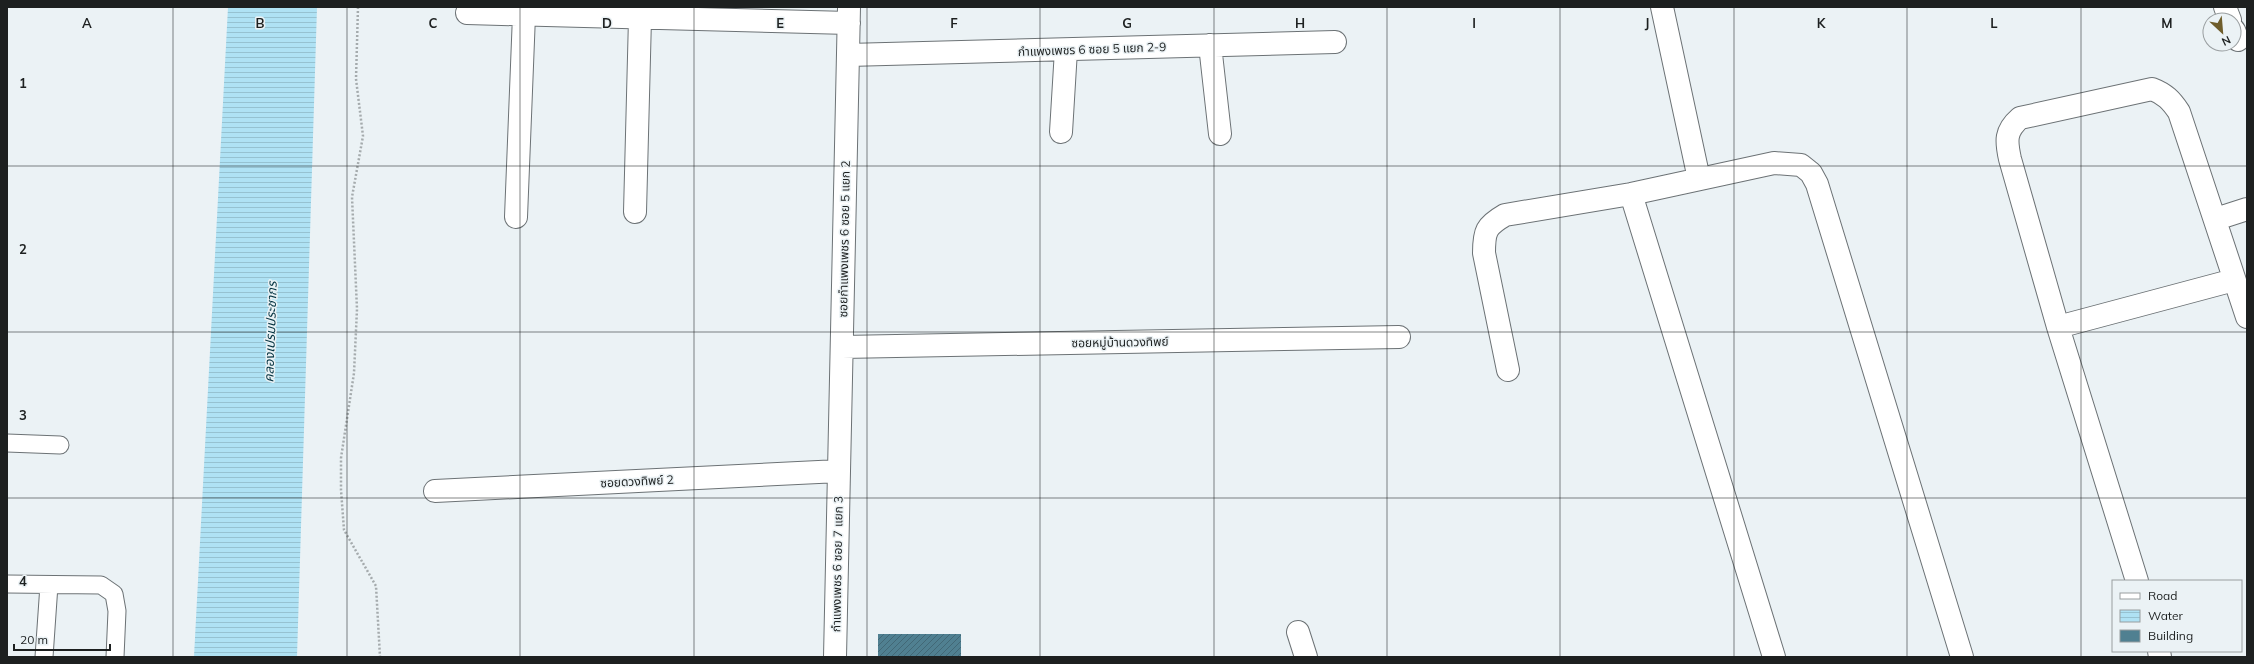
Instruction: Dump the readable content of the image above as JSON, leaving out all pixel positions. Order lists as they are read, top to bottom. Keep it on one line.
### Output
{"streets":{"street":["กำแพงเพชร 6 ซอย 5 แยก 2-9","ซอยกำแพงเพชร 6 ซอย 5 แยก 2","ซอยหมู่บ้านดวงทิพย์","ซอยดวงทิพย์ 2","กำแพงเพชร 6 ซอย 7 แยก 3"]},"crossings":[["กำแพงเพชร 6 ซอย 5 แยก 2-9","ซอยกำแพงเพชร 6 ซอย 5 แยก 2"],["ซอยกำแพงเพชร 6 ซอย 5 แยก 2","ซอยหมู่บ้านดวงทิพย์"],["ซอยกำแพงเพชร 6 ซอย 5 แยก 2","ซอยดวงทิพย์ 2"],["ซอยกำแพงเพชร 6 ซอย 5 แยก 2","กำแพงเพชร 6 ซอย 7 แยก 3"],["ซอยดวงทิพย์ 2","กำแพงเพชร 6 ซอย 7 แยก 3"]],"water":["คลองเปรมประชากร"],"legend":["Road","Water","Building"],"scale_bar":"20 m","north":"bottom right","grid":{"columns":["A","B","C","D","E","F","G","H","I","J","K","L","M"],"rows":["1","2","3","4"]}}
